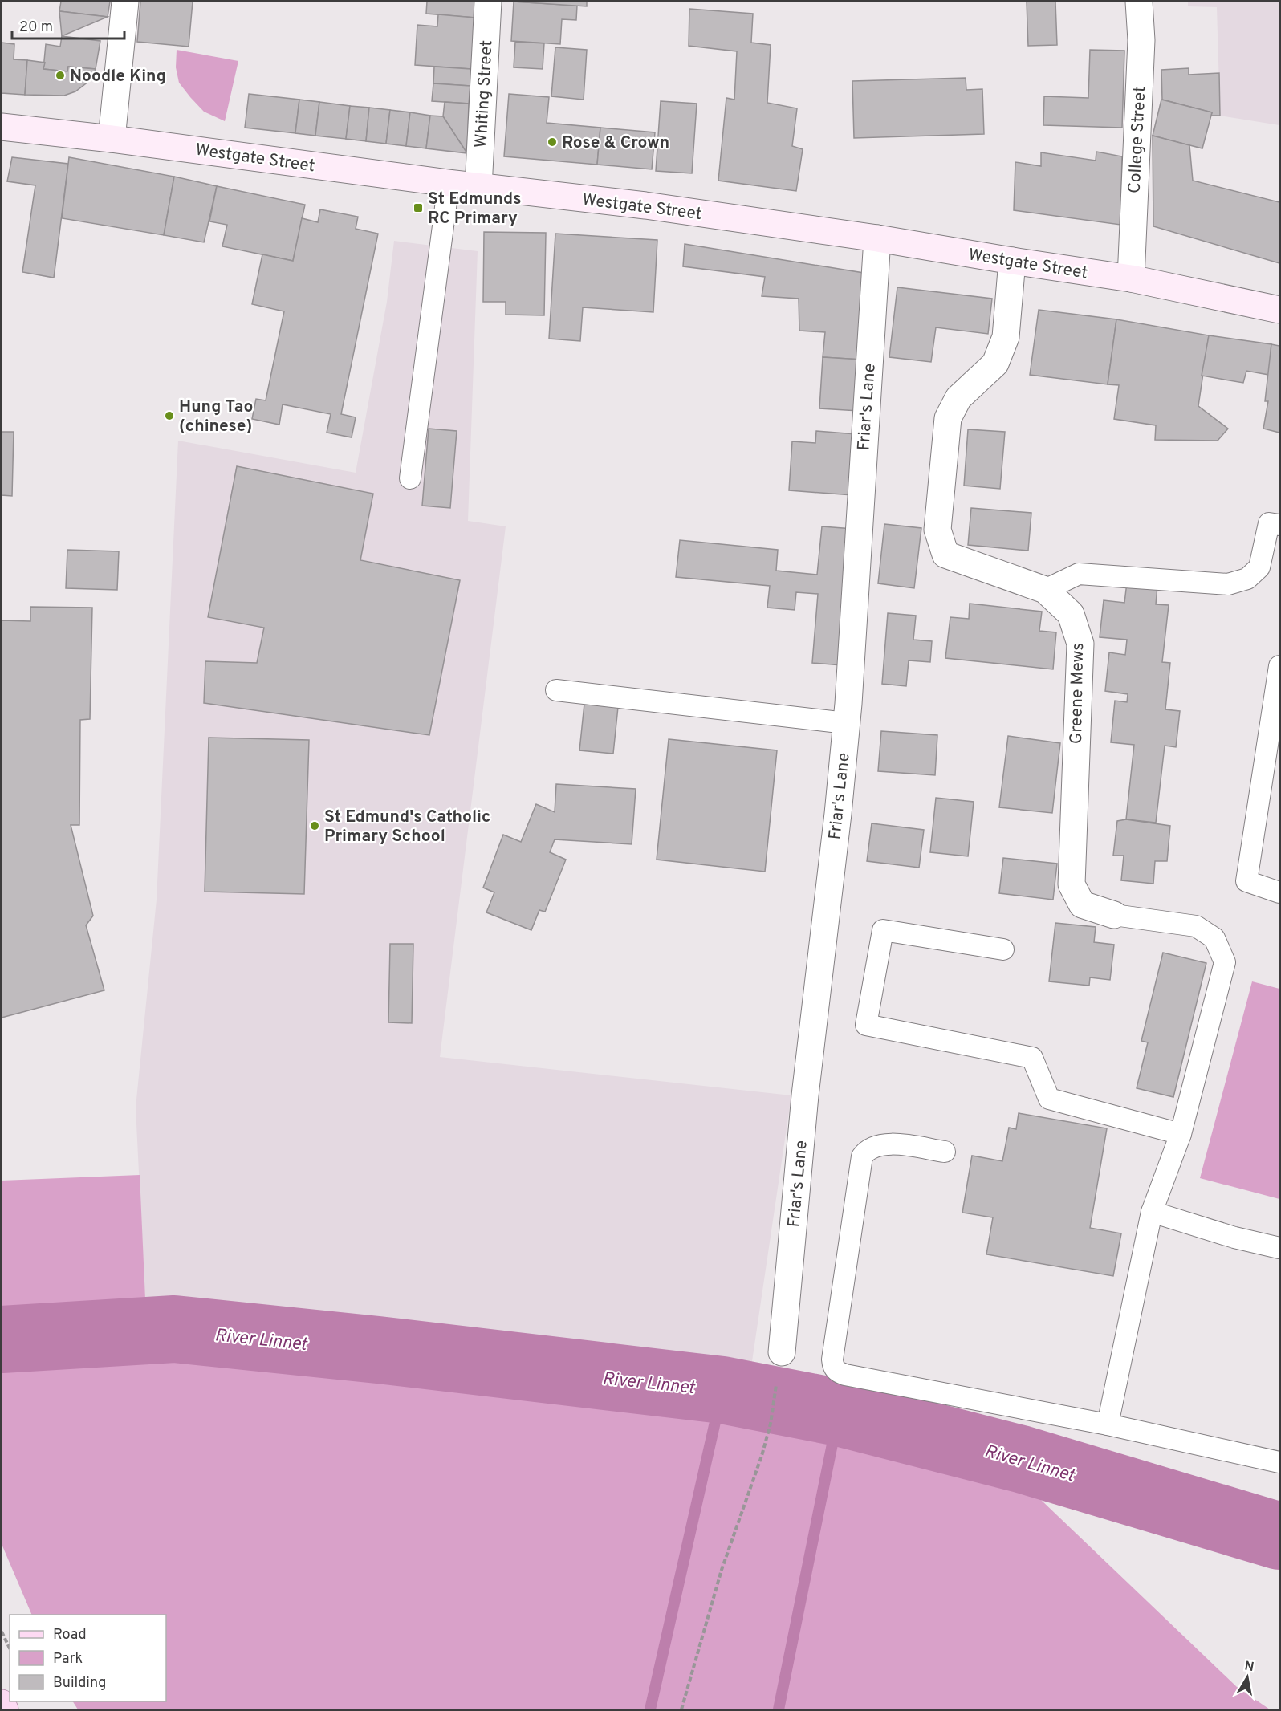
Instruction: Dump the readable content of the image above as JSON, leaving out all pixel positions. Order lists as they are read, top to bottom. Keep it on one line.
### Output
{"streets":{"street":["Whiting Street","College Street","Westgate Street","Friar's Lane","Greene Mews"]},"crossings":[["Whiting Street","Westgate Street"],["College Street","Westgate Street"],["Westgate Street","Friar's Lane"],["Westgate Street","Greene Mews"]],"water":["River Linnet"],"places":{"other":["Noodle King","Rose & Crown","Hung Tao (chinese)","St Edmund's Catholic Primary School"],"transit":["St Edmunds RC Primary"]},"legend":["Road","Park","Building"],"scale_bar":"20 m","north":"top"}
